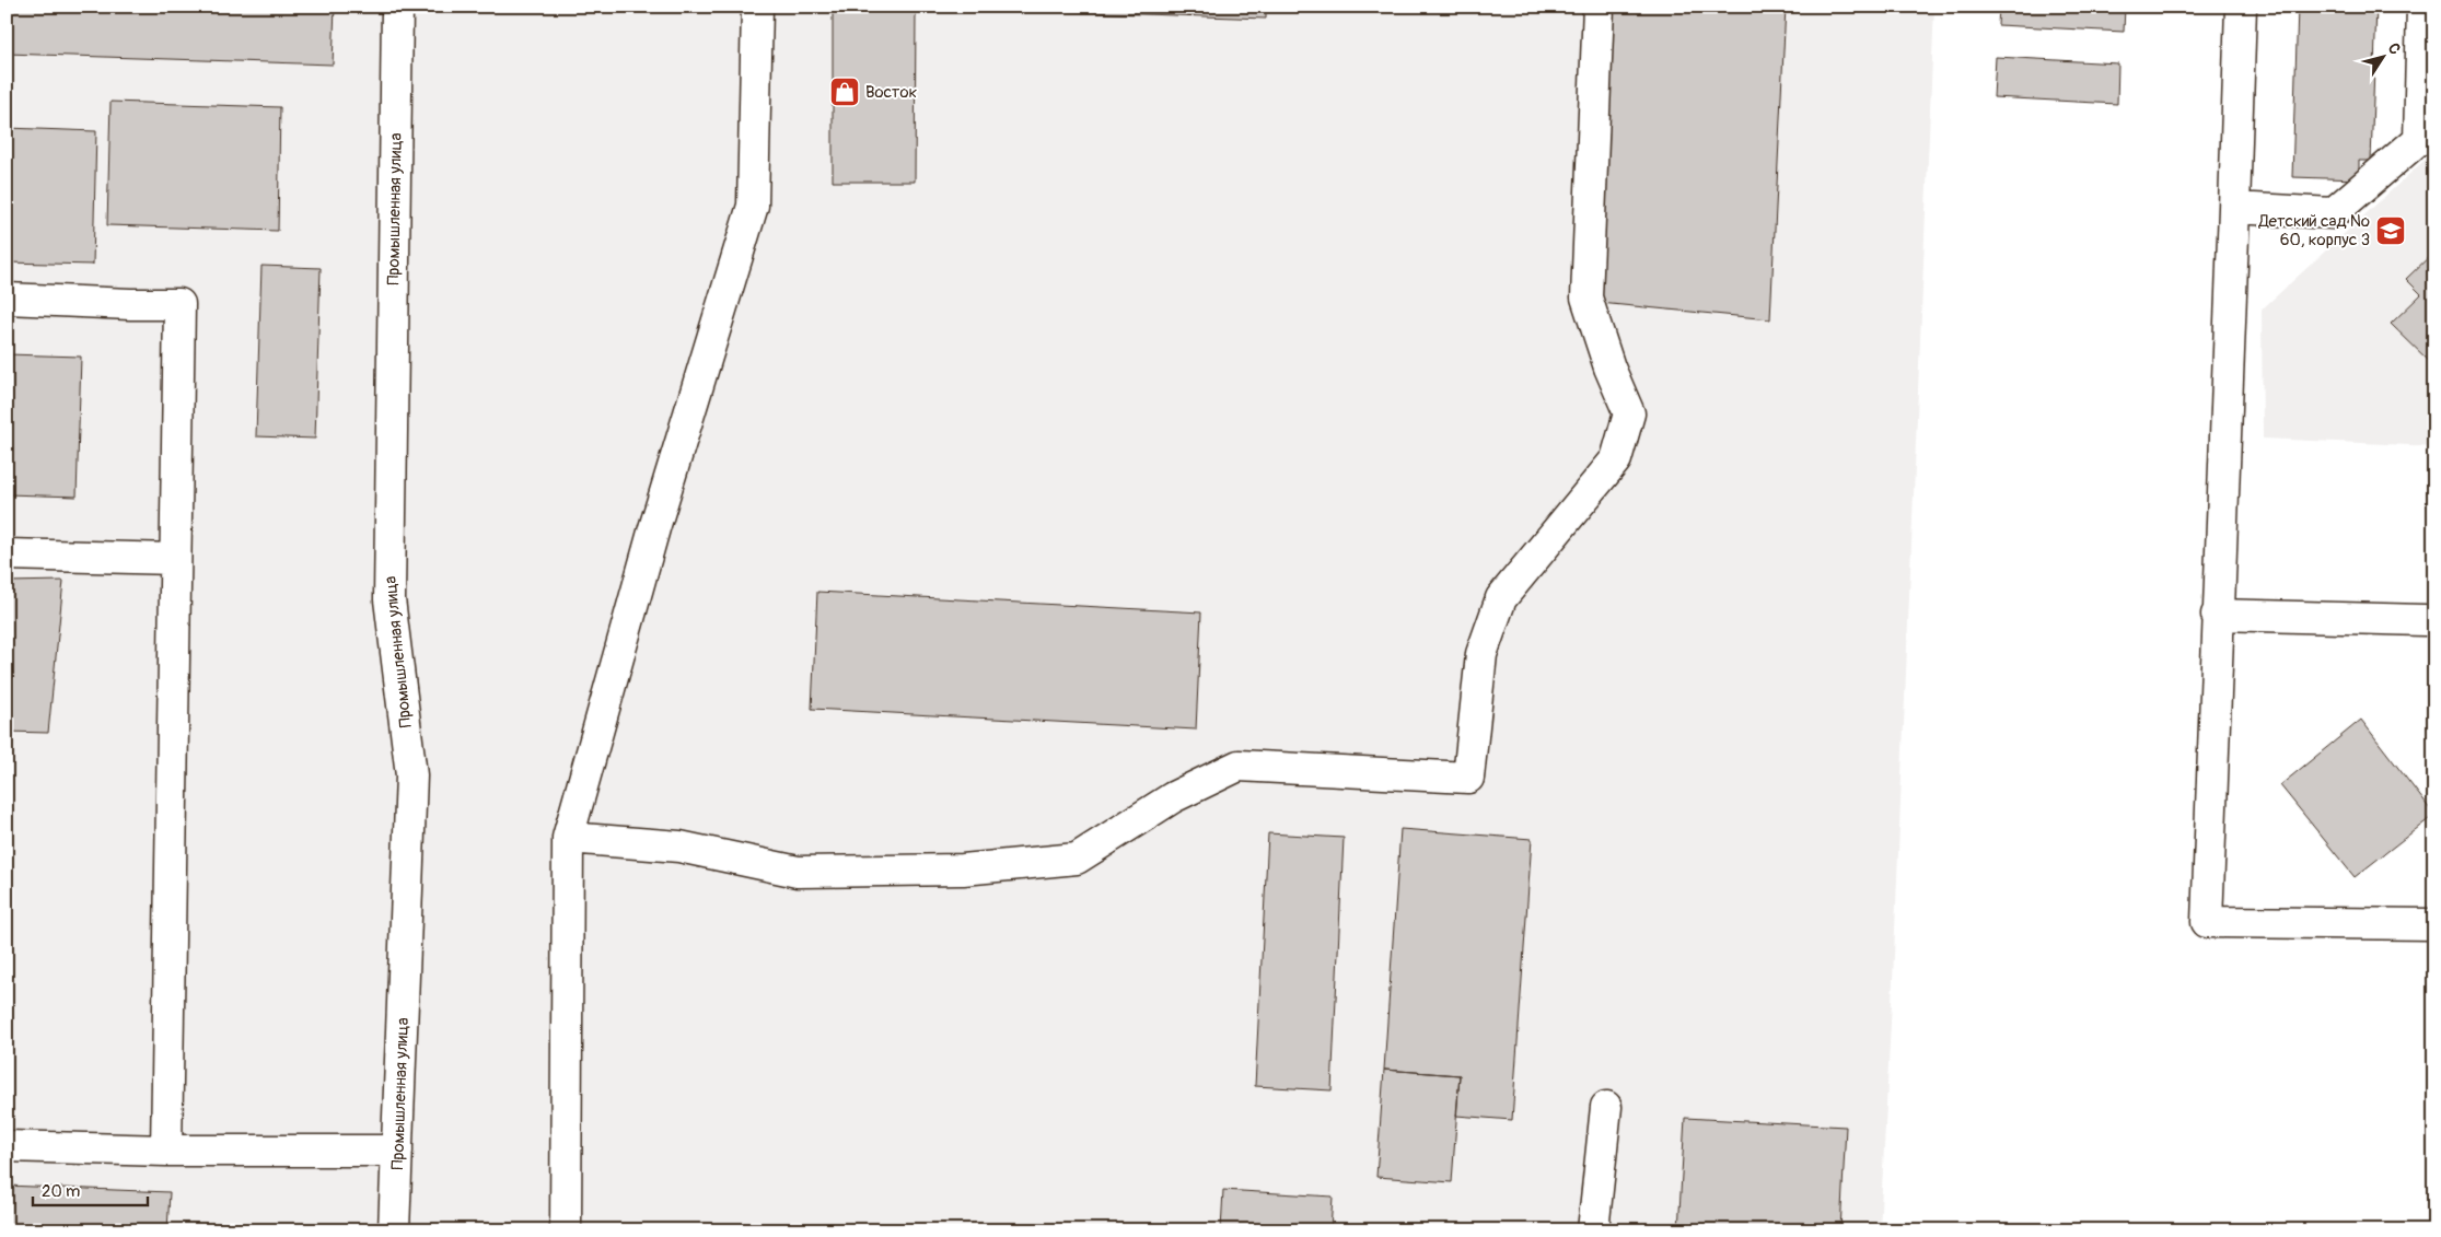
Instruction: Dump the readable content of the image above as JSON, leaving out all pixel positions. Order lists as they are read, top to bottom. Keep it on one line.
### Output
{"streets":{"street":["Промышленная улица"]},"places":{"shop":["Восток"],"school or university":["Детский сад № 60, корпус 3"]},"scale_bar":"20 m","north":"top right"}
